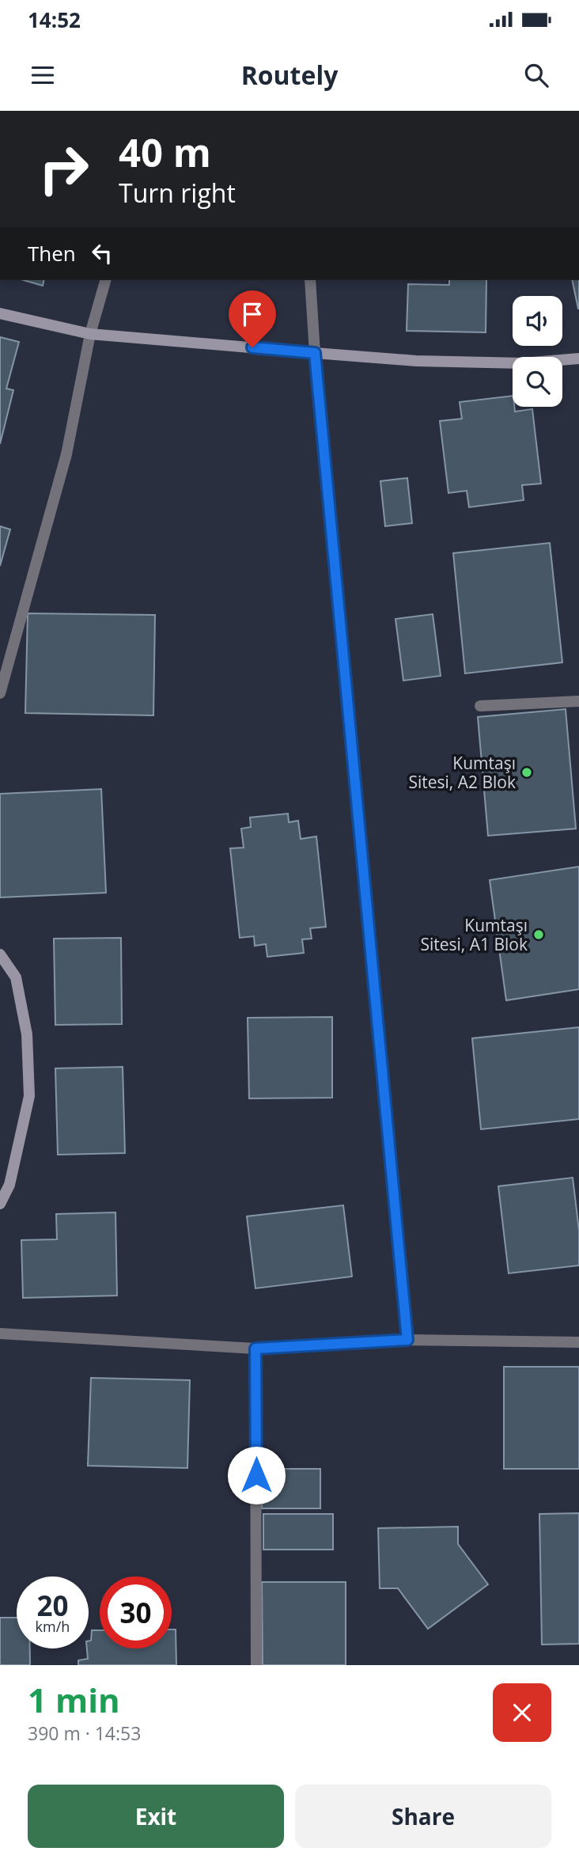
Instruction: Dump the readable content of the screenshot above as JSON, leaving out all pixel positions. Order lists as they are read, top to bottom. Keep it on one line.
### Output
{"places":["Kumtaşı Sitesi, A2 Blok","Kumtaşı Sitesi, A1 Blok"],"page":{"status":"14:52","header":"Routely","turn":["40 m","Turn right"],"then":"Then","speed":"20 km/h","limit":"30","heading":["1 min","390 m · 14:53"],"buttons":["Exit","Share"]}}
